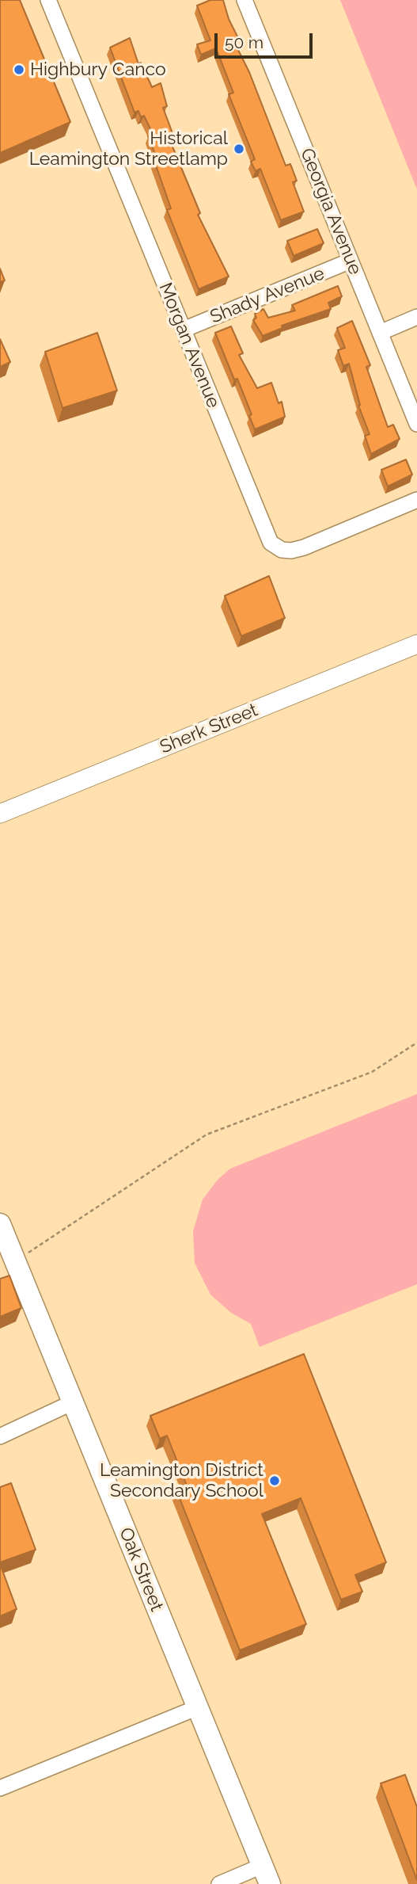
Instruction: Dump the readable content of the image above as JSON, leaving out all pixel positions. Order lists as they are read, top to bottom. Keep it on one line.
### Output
{"streets":{"main road":["Oak Street"],"street":["Georgia Avenue","Shady Avenue","Morgan Avenue","Sherk Street"]},"crossings":[["Georgia Avenue","Shady Avenue"],["Shady Avenue","Morgan Avenue"]],"places":["Highbury Canco","Historical Leamington Streetlamp","Leamington District Secondary School"],"scale_bar":"50 m"}
